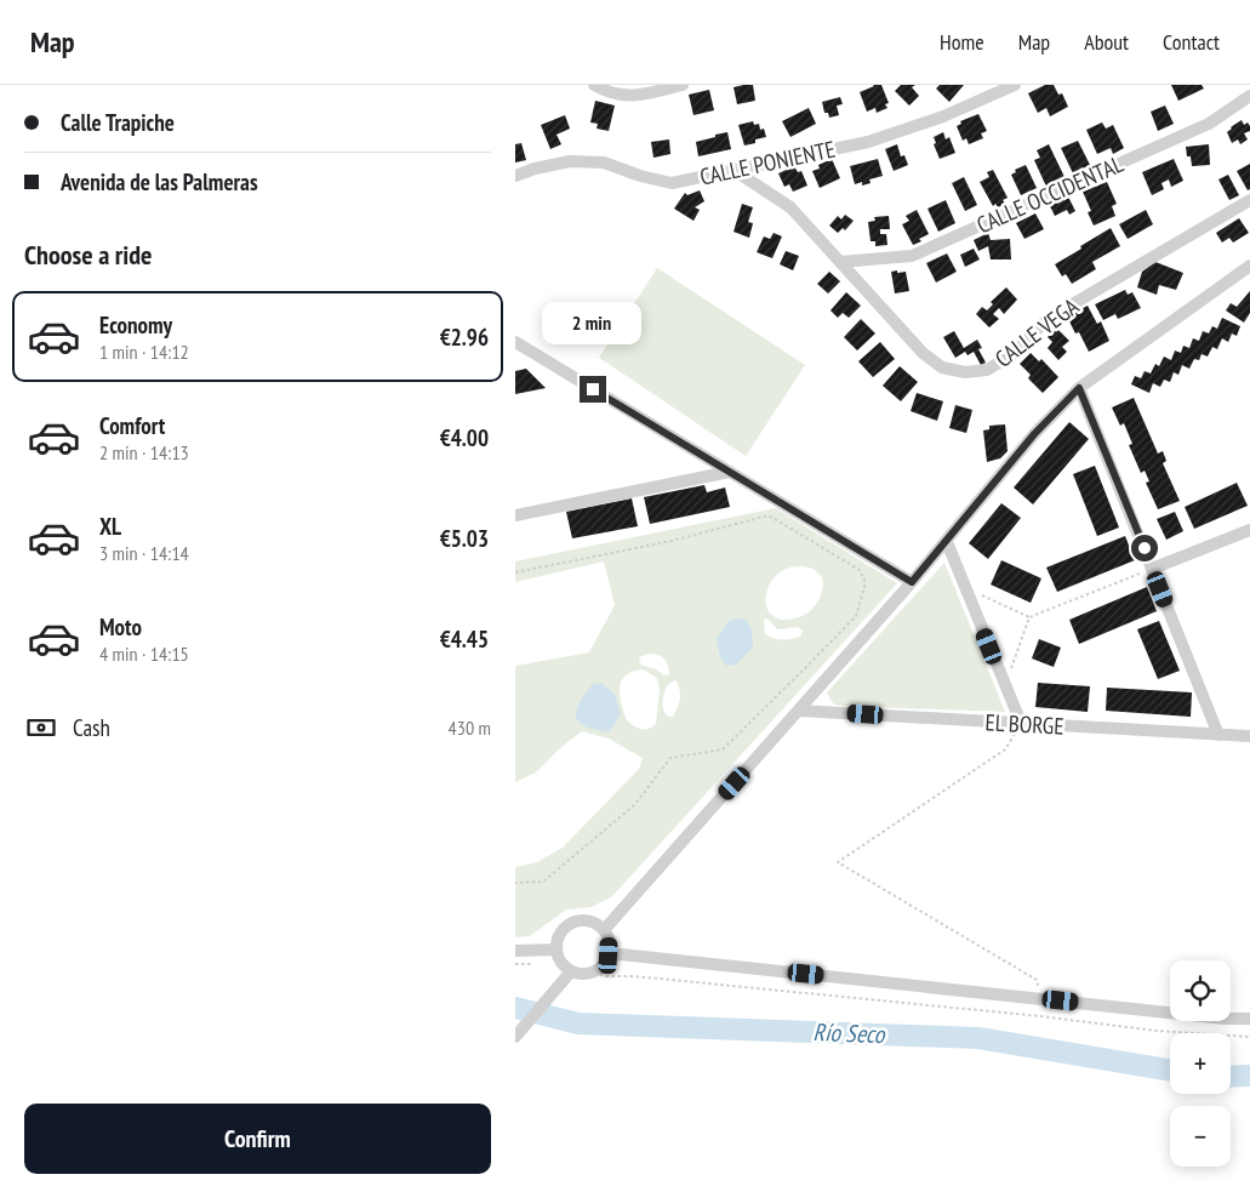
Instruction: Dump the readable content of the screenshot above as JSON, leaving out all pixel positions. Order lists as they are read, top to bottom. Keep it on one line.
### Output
{"streets":{"street":["CALLE PONIENTE","CALLE OCCIDENTAL","CALLE VEGA","EL BORGE"]},"crossings":[["CALLE PONIENTE","CALLE VEGA"],["CALLE OCCIDENTAL","CALLE VEGA"]],"water":["Río Seco"],"page":{"header":"Map","nav":["Home","Map","About","Contact"],"banner":["Calle Trapiche","Avenida de las Palmeras"],"heading":"Choose a ride","list":[{"name":"Economy","note":"1 min · 14:12","value":"€2.96"},{"name":"Comfort","note":"2 min · 14:13","value":"€4.00"},{"name":"XL","note":"3 min · 14:14","value":"€5.03"},{"name":"Moto","note":"4 min · 14:15","value":"€4.45"}],"bubble":"2 min","pay":["Cash","430 m"],"map_buttons":["+","−"],"buttons":"Confirm"}}
